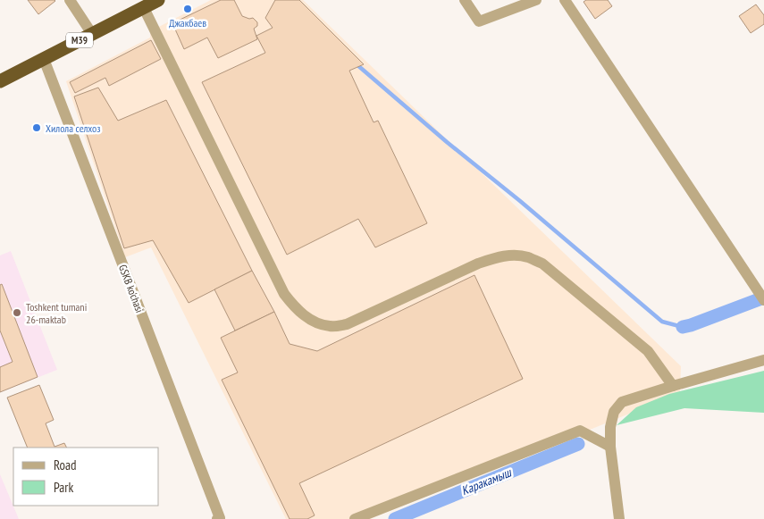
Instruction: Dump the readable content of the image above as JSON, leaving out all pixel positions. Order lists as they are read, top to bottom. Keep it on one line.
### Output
{"streets":{"highway":["M39"],"street":["GSKB ko'chasi"]},"crossings":[["M39","GSKB ko'chasi"]],"water":["Каракамыш"],"places":["Джакбаев","Хилола селхоз","Toshkent tumani 26-maktab"],"legend":["Road","Park"]}
